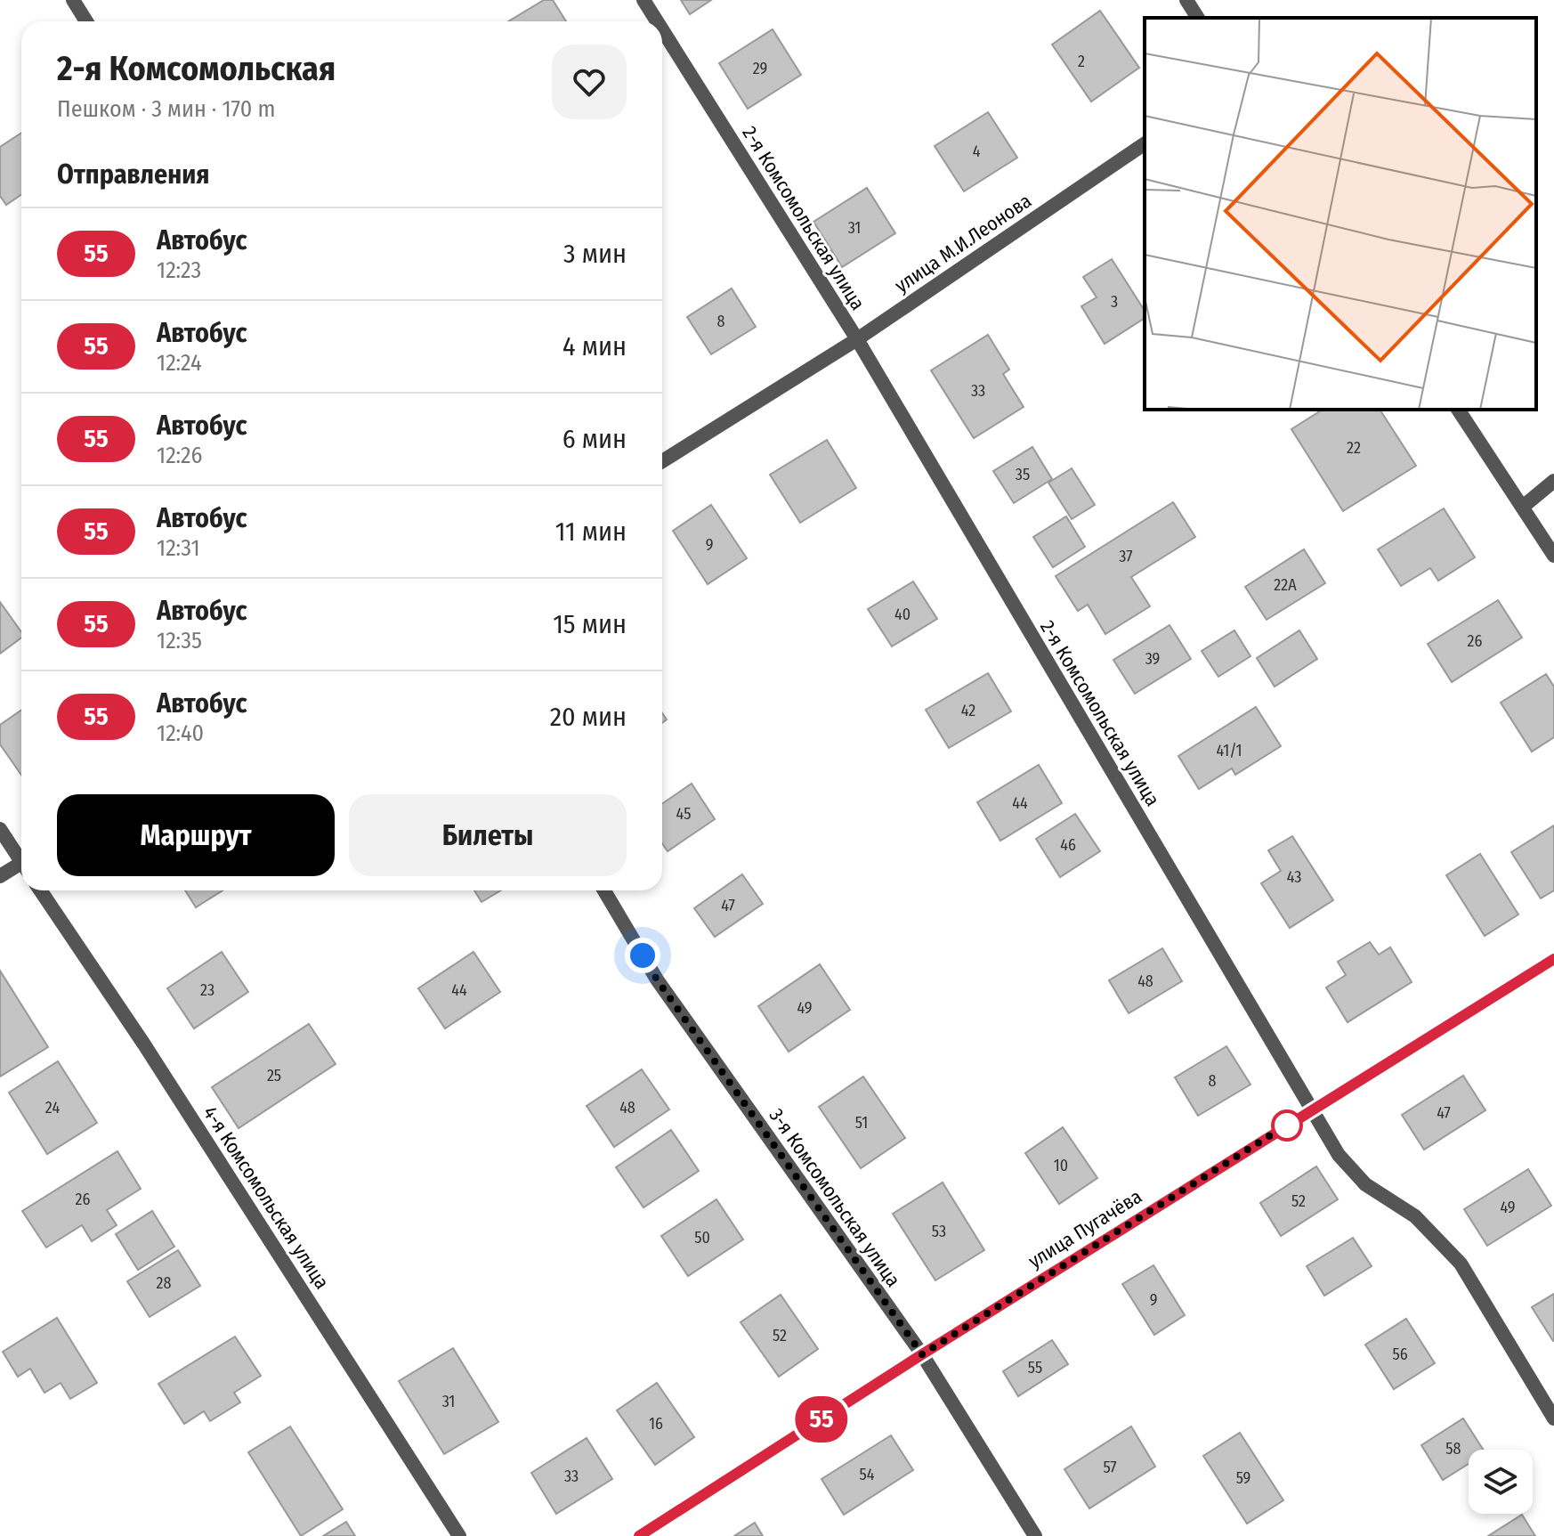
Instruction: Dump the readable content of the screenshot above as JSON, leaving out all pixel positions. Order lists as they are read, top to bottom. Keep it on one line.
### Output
{"streets":{"main road":["улица Пугачёва"],"street":["2-я Комсомольская улица","улица М.И.Леонова","4-я Комсомольская улица","3-я Комсомольская улица"]},"crossings":[["2-я Комсомольская улица","улица М.И.Леонова"],["2-я Комсомольская улица","улица Пугачёва"],["3-я Комсомольская улица","улица Пугачёва"]],"lines":["bus line 55"],"house_numbers":["2","29","4","31","3","8","33","22","35","9","37","22А","40","26","39","42","41/1","44","45","46","43","47","48","23","44","49","25","8","24","48","47","51","10","26","52","49","53","50","28","9","52","56","55","31","16","58","57","54","33","59"],"page":{"on_map":"55","heading":[["2-я Комсомольская","Пешком · 3 мин · 170 m"],"Отправления"],"list":[{"mark":"55","name":"Автобус","note":"12:23","value":"3 мин"},{"mark":"55","name":"Автобус","note":"12:24","value":"4 мин"},{"mark":"55","name":"Автобус","note":"12:26","value":"6 мин"},{"mark":"55","name":"Автобус","note":"12:31","value":"11 мин"},{"mark":"55","name":"Автобус","note":"12:35","value":"15 мин"},{"mark":"55","name":"Автобус","note":"12:40","value":"20 мин"}],"buttons":["Маршрут","Билеты"]}}
